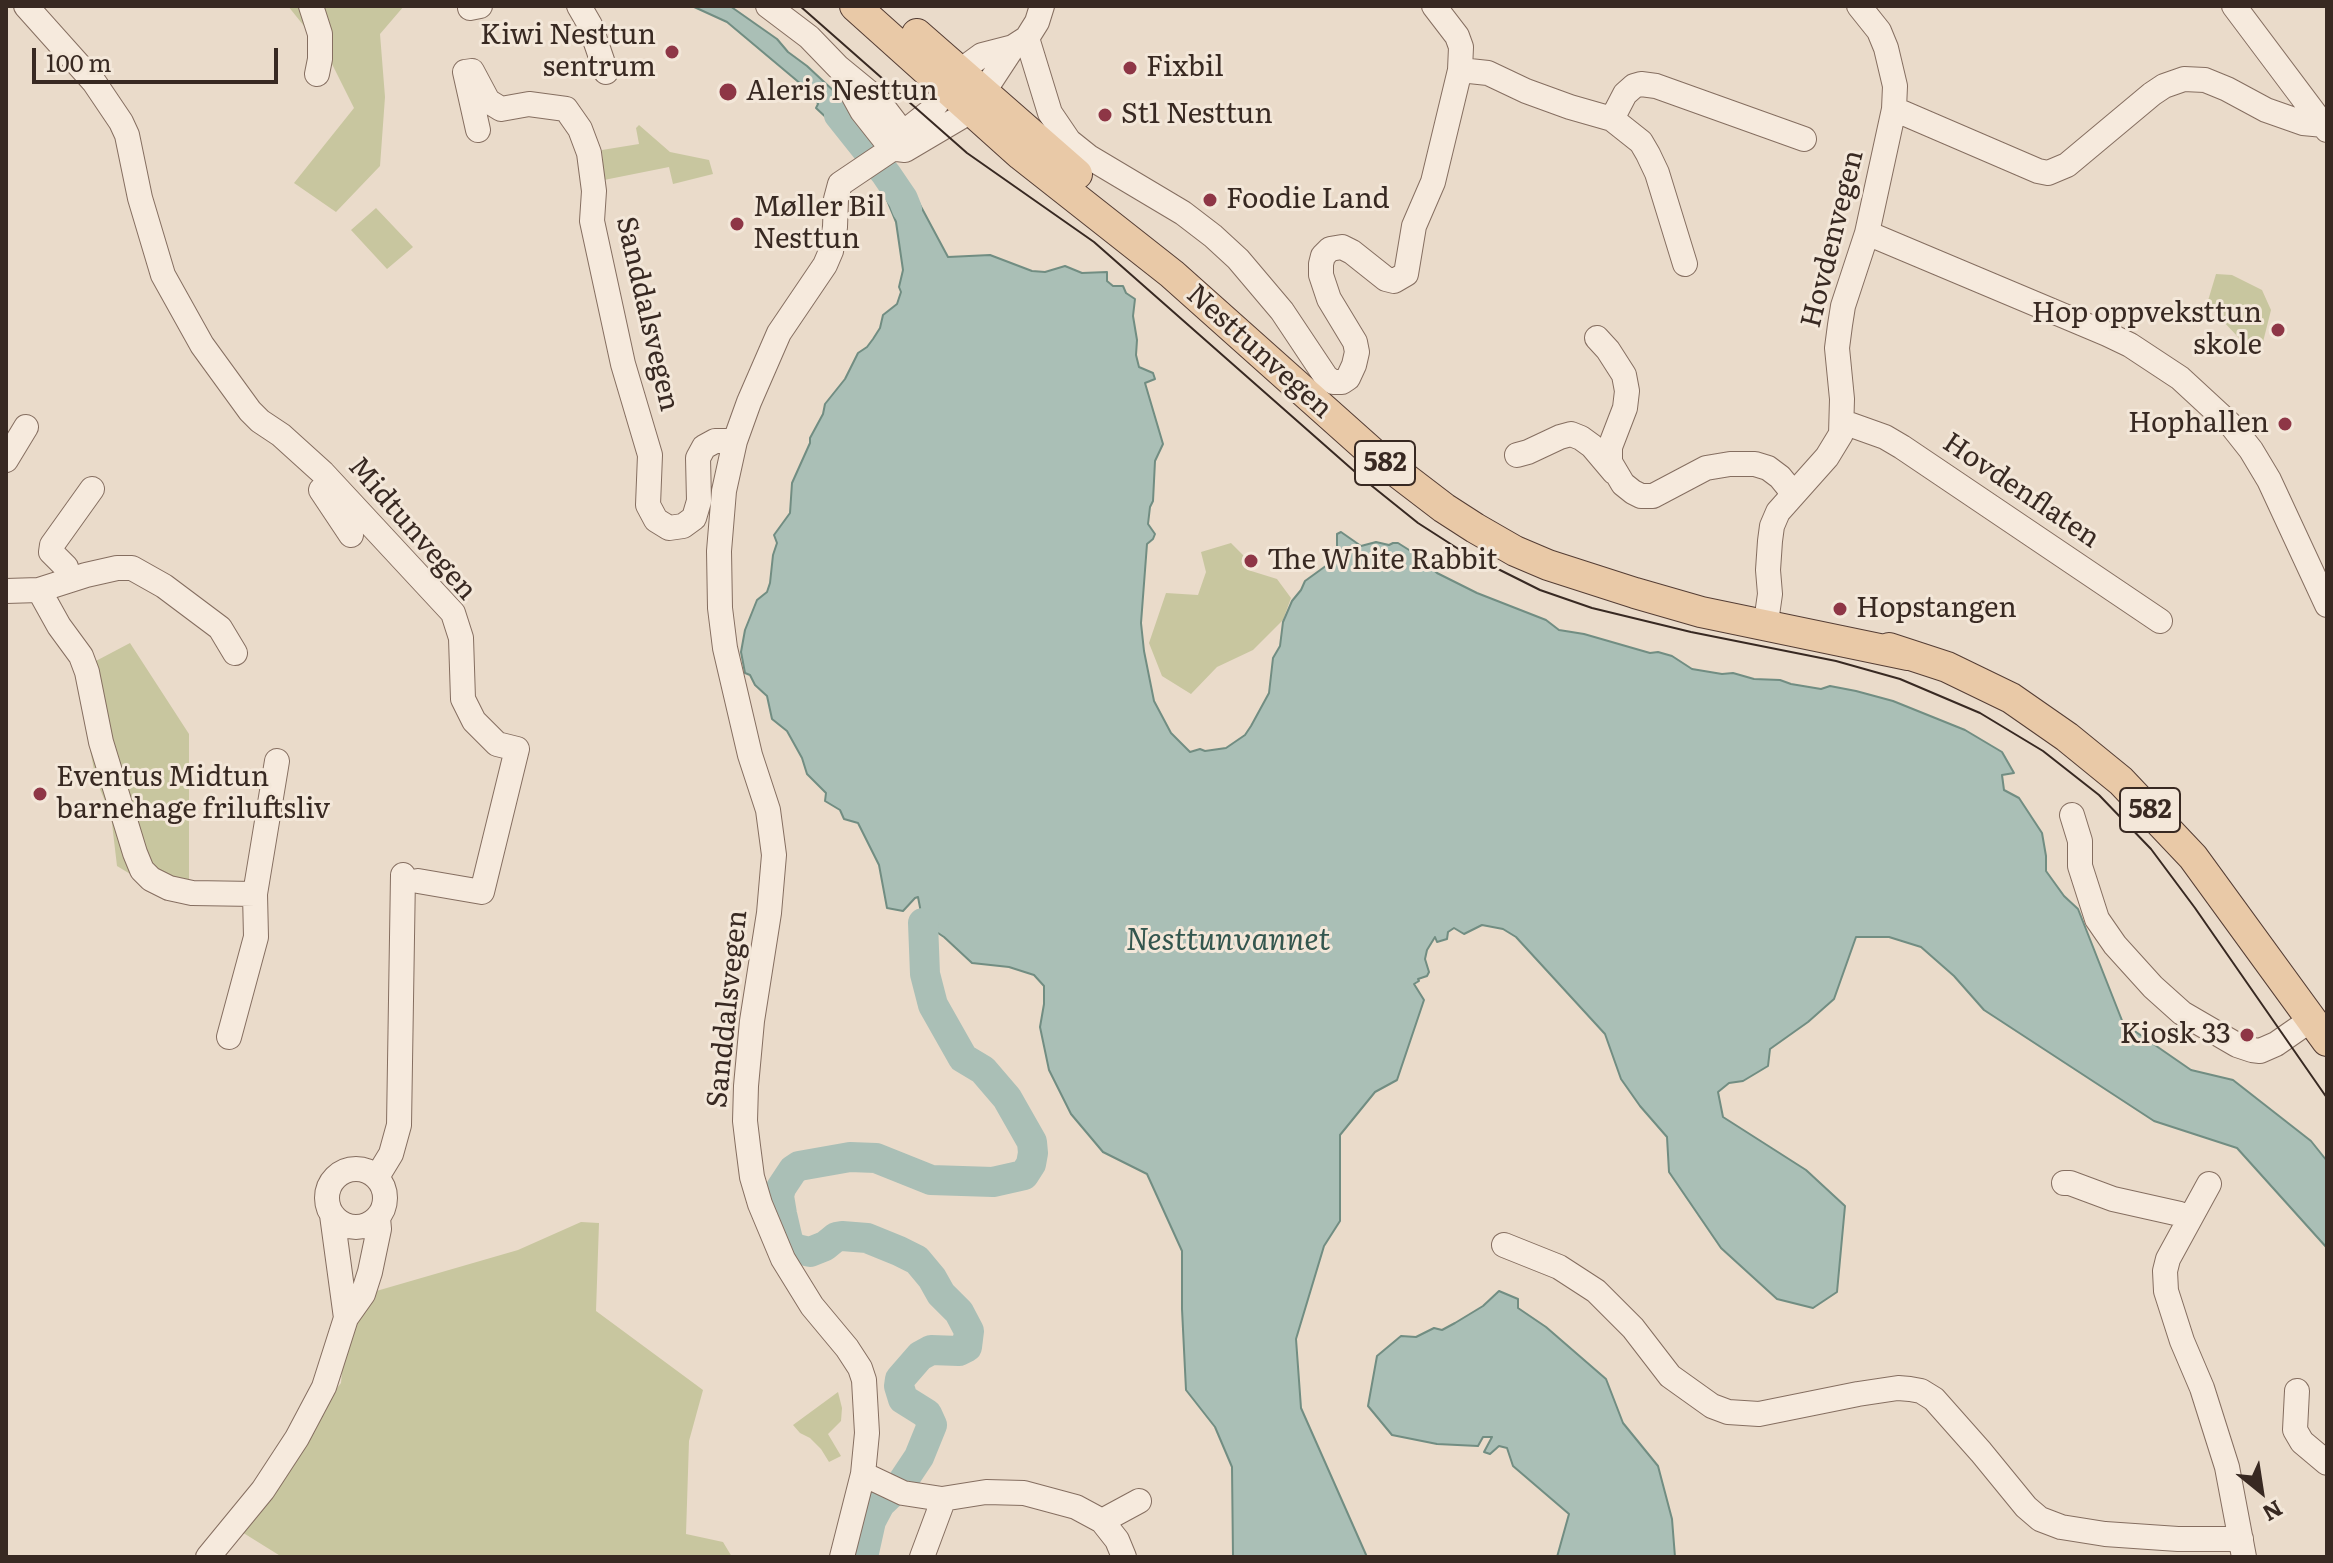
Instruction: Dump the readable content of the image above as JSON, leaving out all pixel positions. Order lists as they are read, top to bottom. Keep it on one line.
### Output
{"streets":{"main road":["Nesttunvegen","582"],"street":["Hovdenvegen","Sanddalsvegen","Hovdenflaten","Midtunvegen"]},"crossings":[["Hovdenvegen","Nesttunvegen"],["Hovdenvegen","Hovdenflaten"],["Sanddalsvegen","Nesttunvegen"]],"water":["Nesttunvannet"],"places":["Kiwi Nesttun sentrum","Fixbil","Aleris Nesttun","St1 Nesttun","Foodie Land","Møller Bil Nesttun","Hop oppveksttun skole","Hophallen","The White Rabbit","Hopstangen","Eventus Midtun barnehage friluftsliv","Kiosk 33"],"scale_bar":"100 m","north":"bottom right"}
